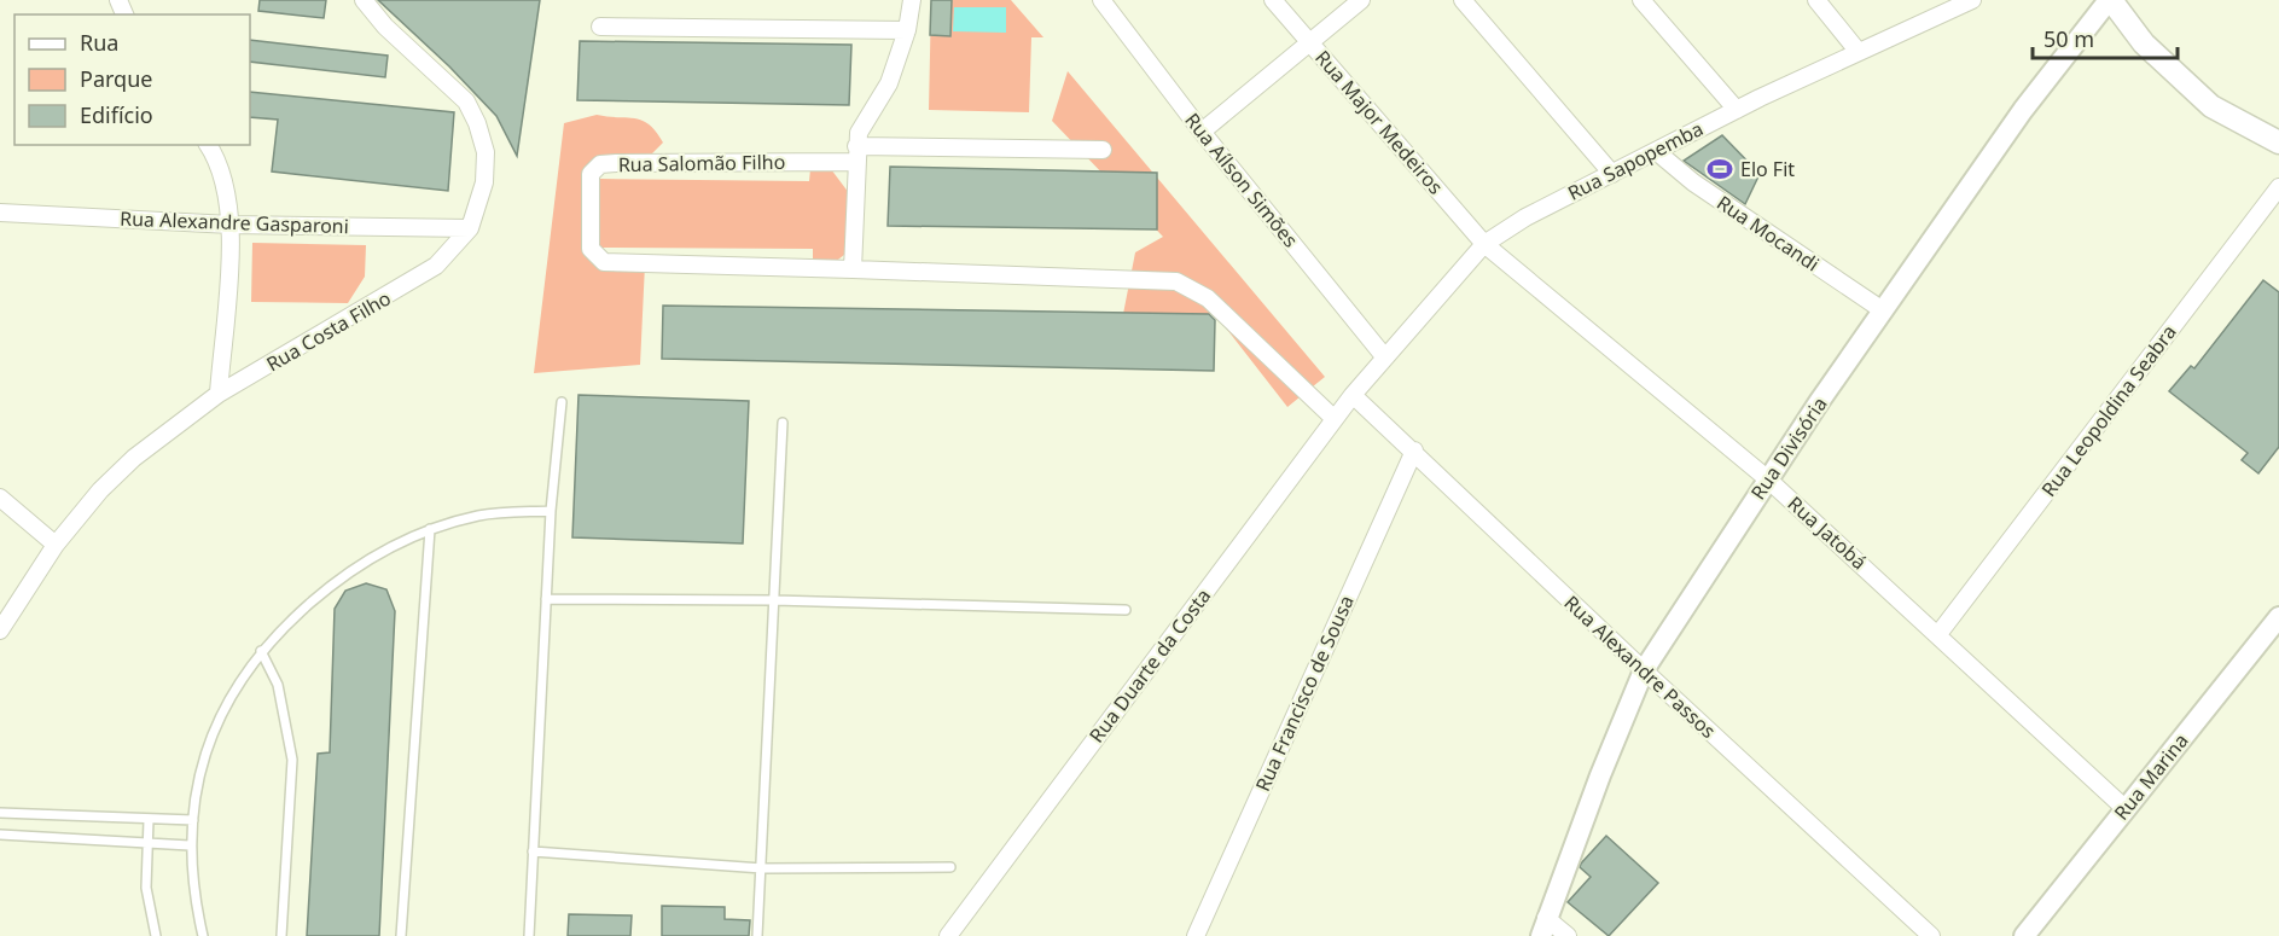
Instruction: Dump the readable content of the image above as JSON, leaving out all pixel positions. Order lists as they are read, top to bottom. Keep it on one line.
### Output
{"streets":{"street":["Rua Major Medeiros","Rua Sapopemba","Rua Salomão Filho","Rua Aílson Simões","Rua Alexandre Gasparoni","Rua Mocandi","Rua Costa Filho","Rua Leopoldina Seabra","Rua Divisória","Rua Jatobá","Rua Duarte da Costa","Rua Alexandre Passos","Rua Francisco de Sousa","Rua Marina"]},"crossings":[["Rua Major Medeiros","Rua Sapopemba"],["Rua Major Medeiros","Rua Jatobá"],["Rua Sapopemba","Rua Aílson Simões"],["Rua Sapopemba","Rua Mocandi"],["Rua Sapopemba","Rua Jatobá"],["Rua Sapopemba","Rua Duarte da Costa"],["Rua Sapopemba","Rua Alexandre Passos"],["Rua Salomão Filho","Rua Duarte da Costa"],["Rua Alexandre Gasparoni","Rua Costa Filho"],["Rua Mocandi","Rua Divisória"],["Rua Leopoldina Seabra","Rua Jatobá"],["Rua Divisória","Rua Jatobá"],["Rua Divisória","Rua Alexandre Passos"],["Rua Jatobá","Rua Marina"],["Rua Duarte da Costa","Rua Alexandre Passos"],["Rua Alexandre Passos","Rua Francisco de Sousa"]],"places":{"sports":["Elo Fit"]},"legend":["Rua","Parque","Edifício"],"scale_bar":"50 m"}
